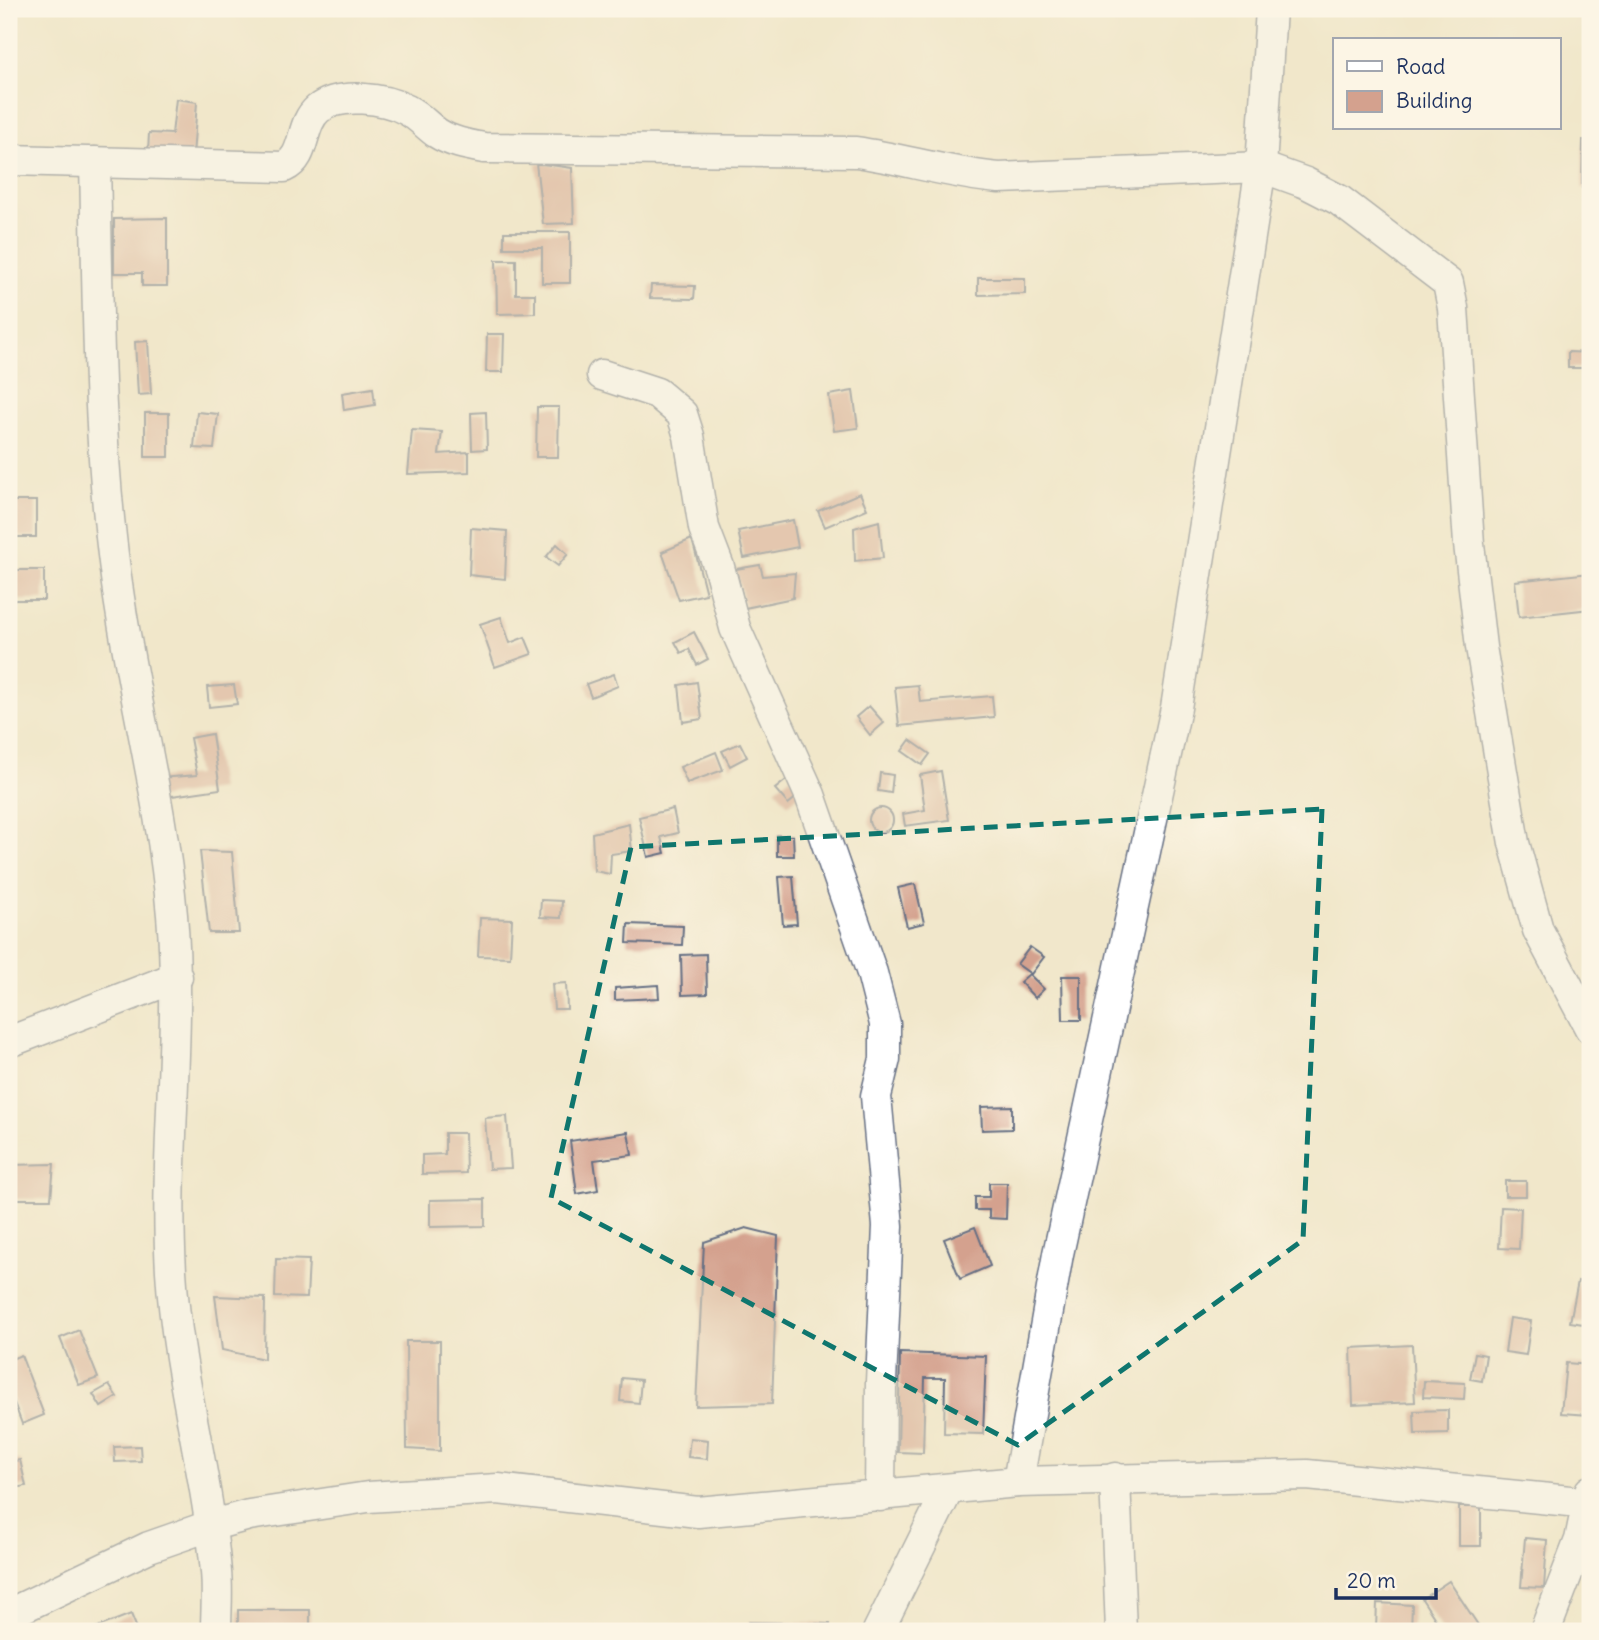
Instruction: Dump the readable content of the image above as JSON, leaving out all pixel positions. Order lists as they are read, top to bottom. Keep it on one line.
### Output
{"legend":["Road","Building"],"scale_bar":"20 m"}
